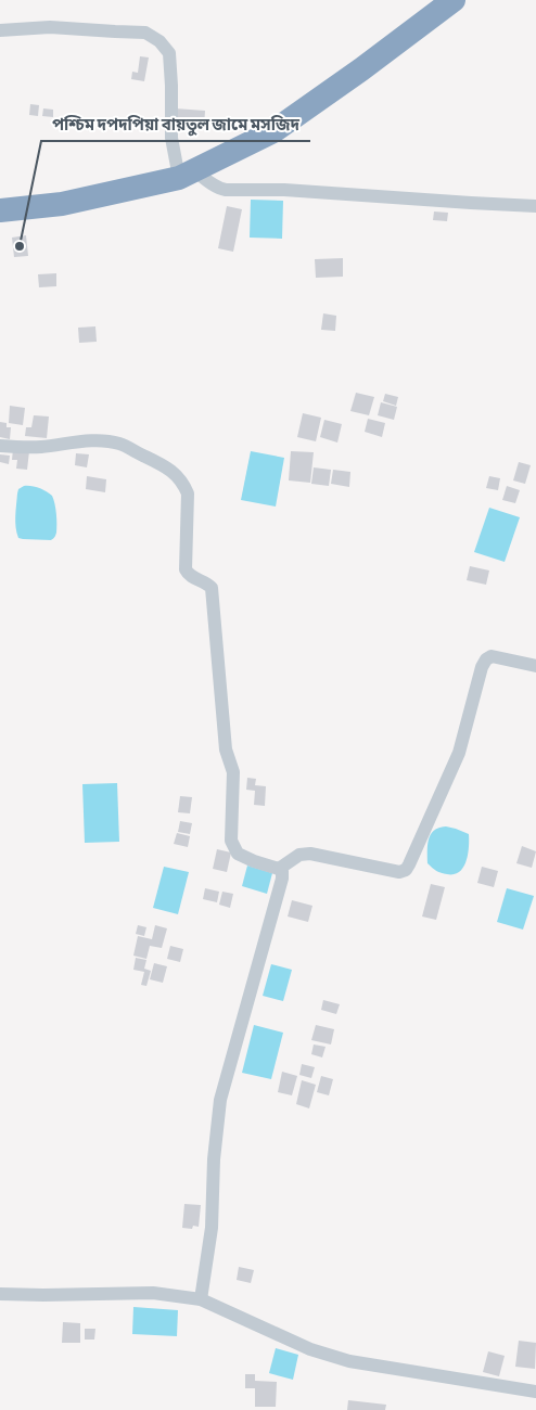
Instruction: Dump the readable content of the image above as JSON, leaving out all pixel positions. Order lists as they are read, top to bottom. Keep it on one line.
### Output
{"places":["পশ্চিম দপদপিয়া বায়তুল জামে মসজিদ"]}
